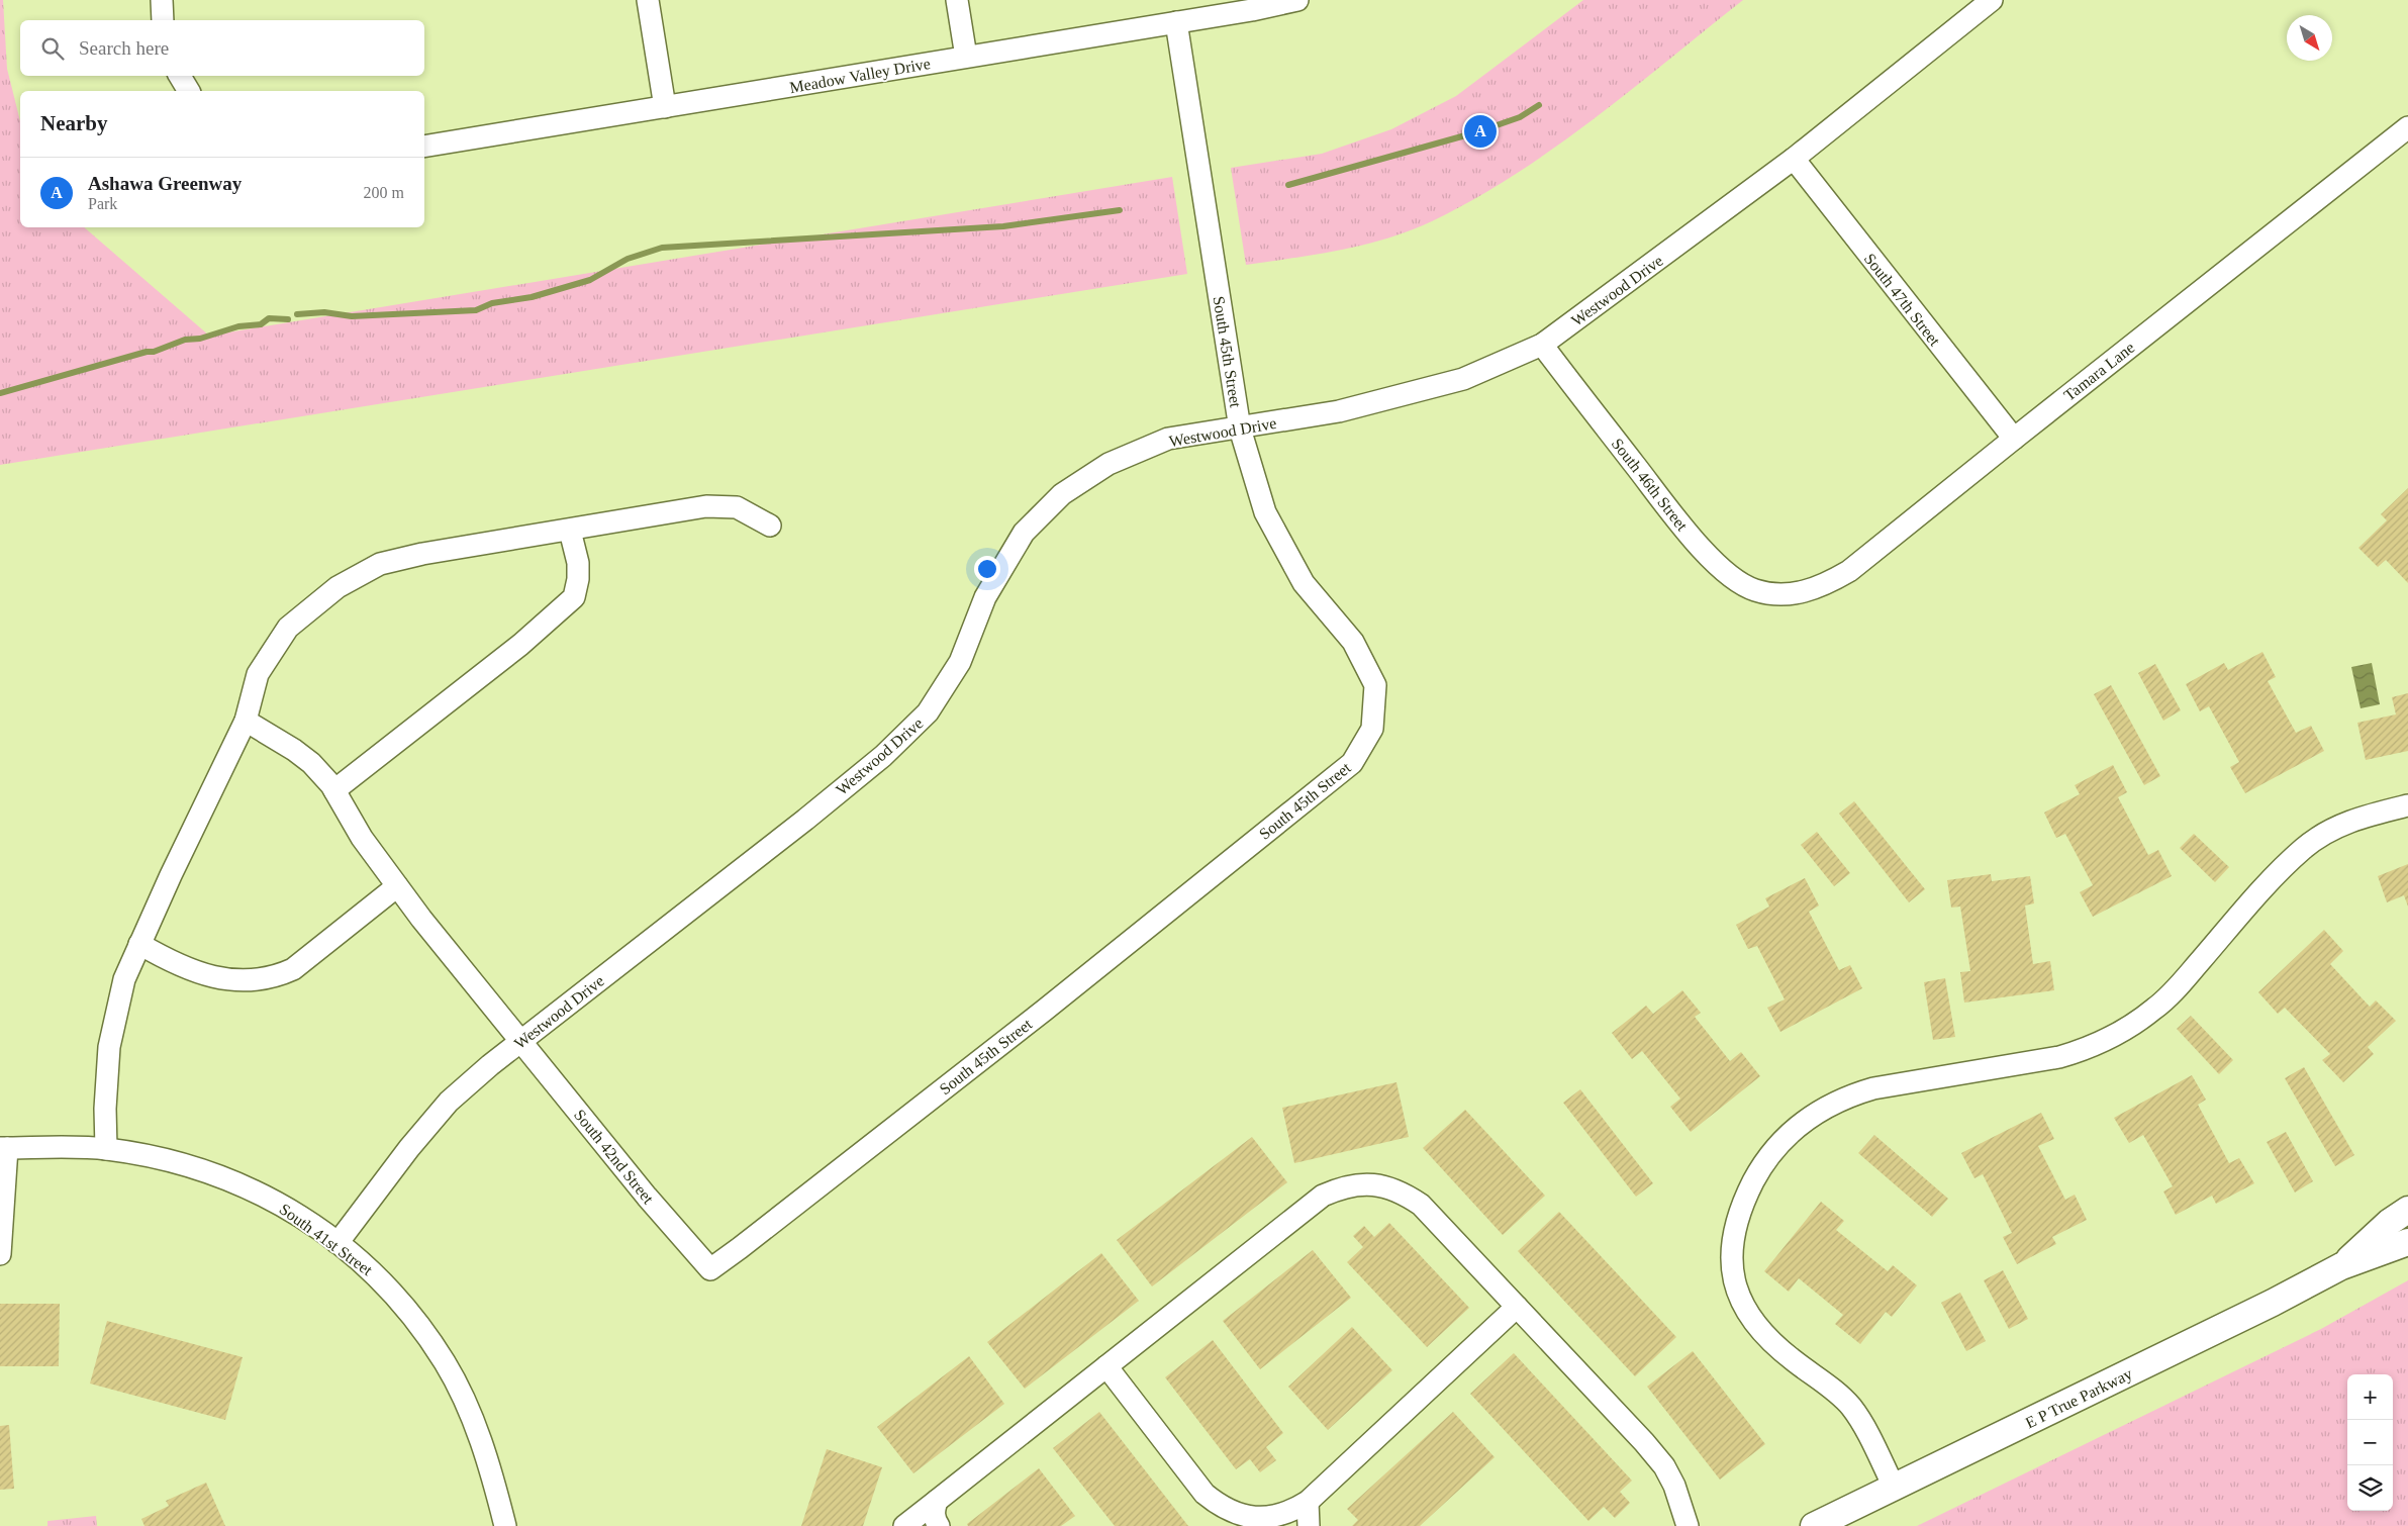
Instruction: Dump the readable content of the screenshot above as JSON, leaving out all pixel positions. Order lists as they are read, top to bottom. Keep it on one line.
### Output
{"streets":{"main road":["E P True Parkway"],"street":["Meadow Valley Drive","Westwood Drive","South 47th Street","South 45th Street","Tamara Lane","South 46th Street","South 42nd Street","South 41st Street"]},"crossings":[["Meadow Valley Drive","South 45th Street"],["Westwood Drive","South 47th Street"],["Westwood Drive","South 45th Street"],["Westwood Drive","South 46th Street"],["Westwood Drive","South 42nd Street"],["Westwood Drive","South 41st Street"],["South 47th Street","Tamara Lane"],["South 45th Street","South 42nd Street"],["Tamara Lane","South 46th Street"]],"north":"bottom right","page":{"search":"Search here","heading":"Nearby","pins":"A","list":[{"mark":"A","name":"Ashawa Greenway","note":"Park","value":"200 m"}],"map_buttons":["+","−"]}}
